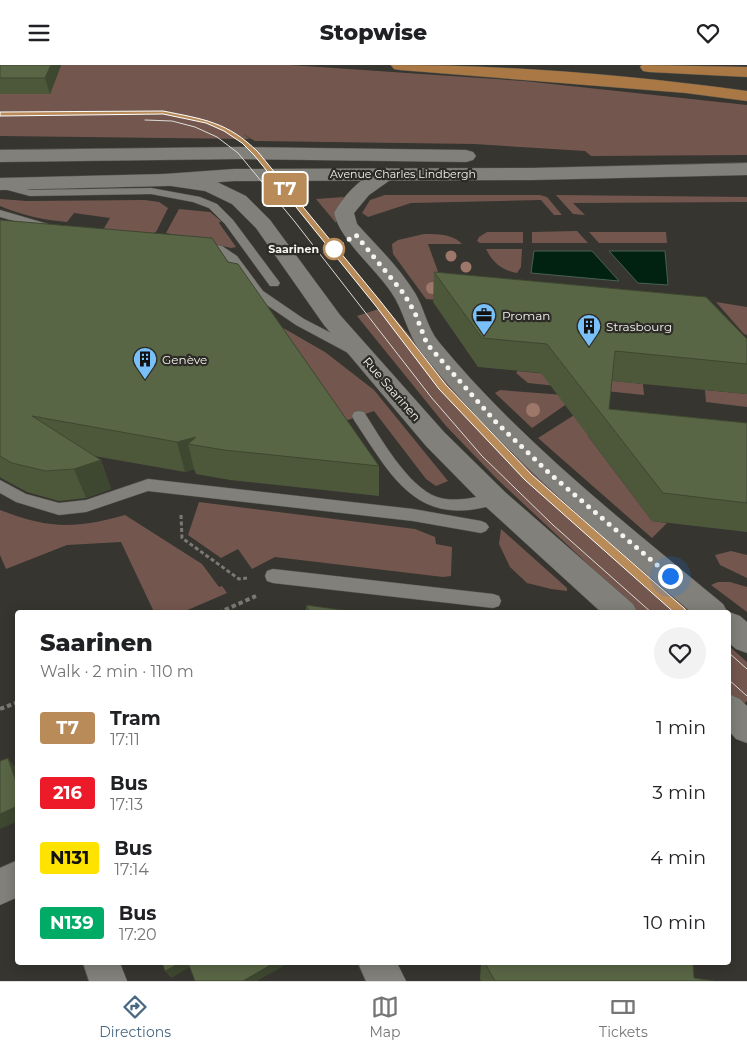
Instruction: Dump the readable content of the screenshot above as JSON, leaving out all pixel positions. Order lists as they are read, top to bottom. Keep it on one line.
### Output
{"streets":{"main road":["Avenue Charles Lindbergh","Rue Saarinen"]},"crossings":[["Avenue Charles Lindbergh","Rue Saarinen"]],"places":{"other":["Saarinen"],"office":["Proman"],"building":["Strasbourg","Genève"]},"lines":["tram line T7"],"page":{"header":"Stopwise","on_map":"T7","heading":["Saarinen","Walk · 2 min · 110 m"],"list":[{"mark":"T7","name":"Tram","note":"17:11","value":"1 min"},{"mark":"216","name":"Bus","note":"17:13","value":"3 min"},{"mark":"N131","name":"Bus","note":"17:14","value":"4 min"},{"mark":"N139","name":"Bus","note":"17:20","value":"10 min"}],"tabs":["Directions","Map","Tickets"]}}
